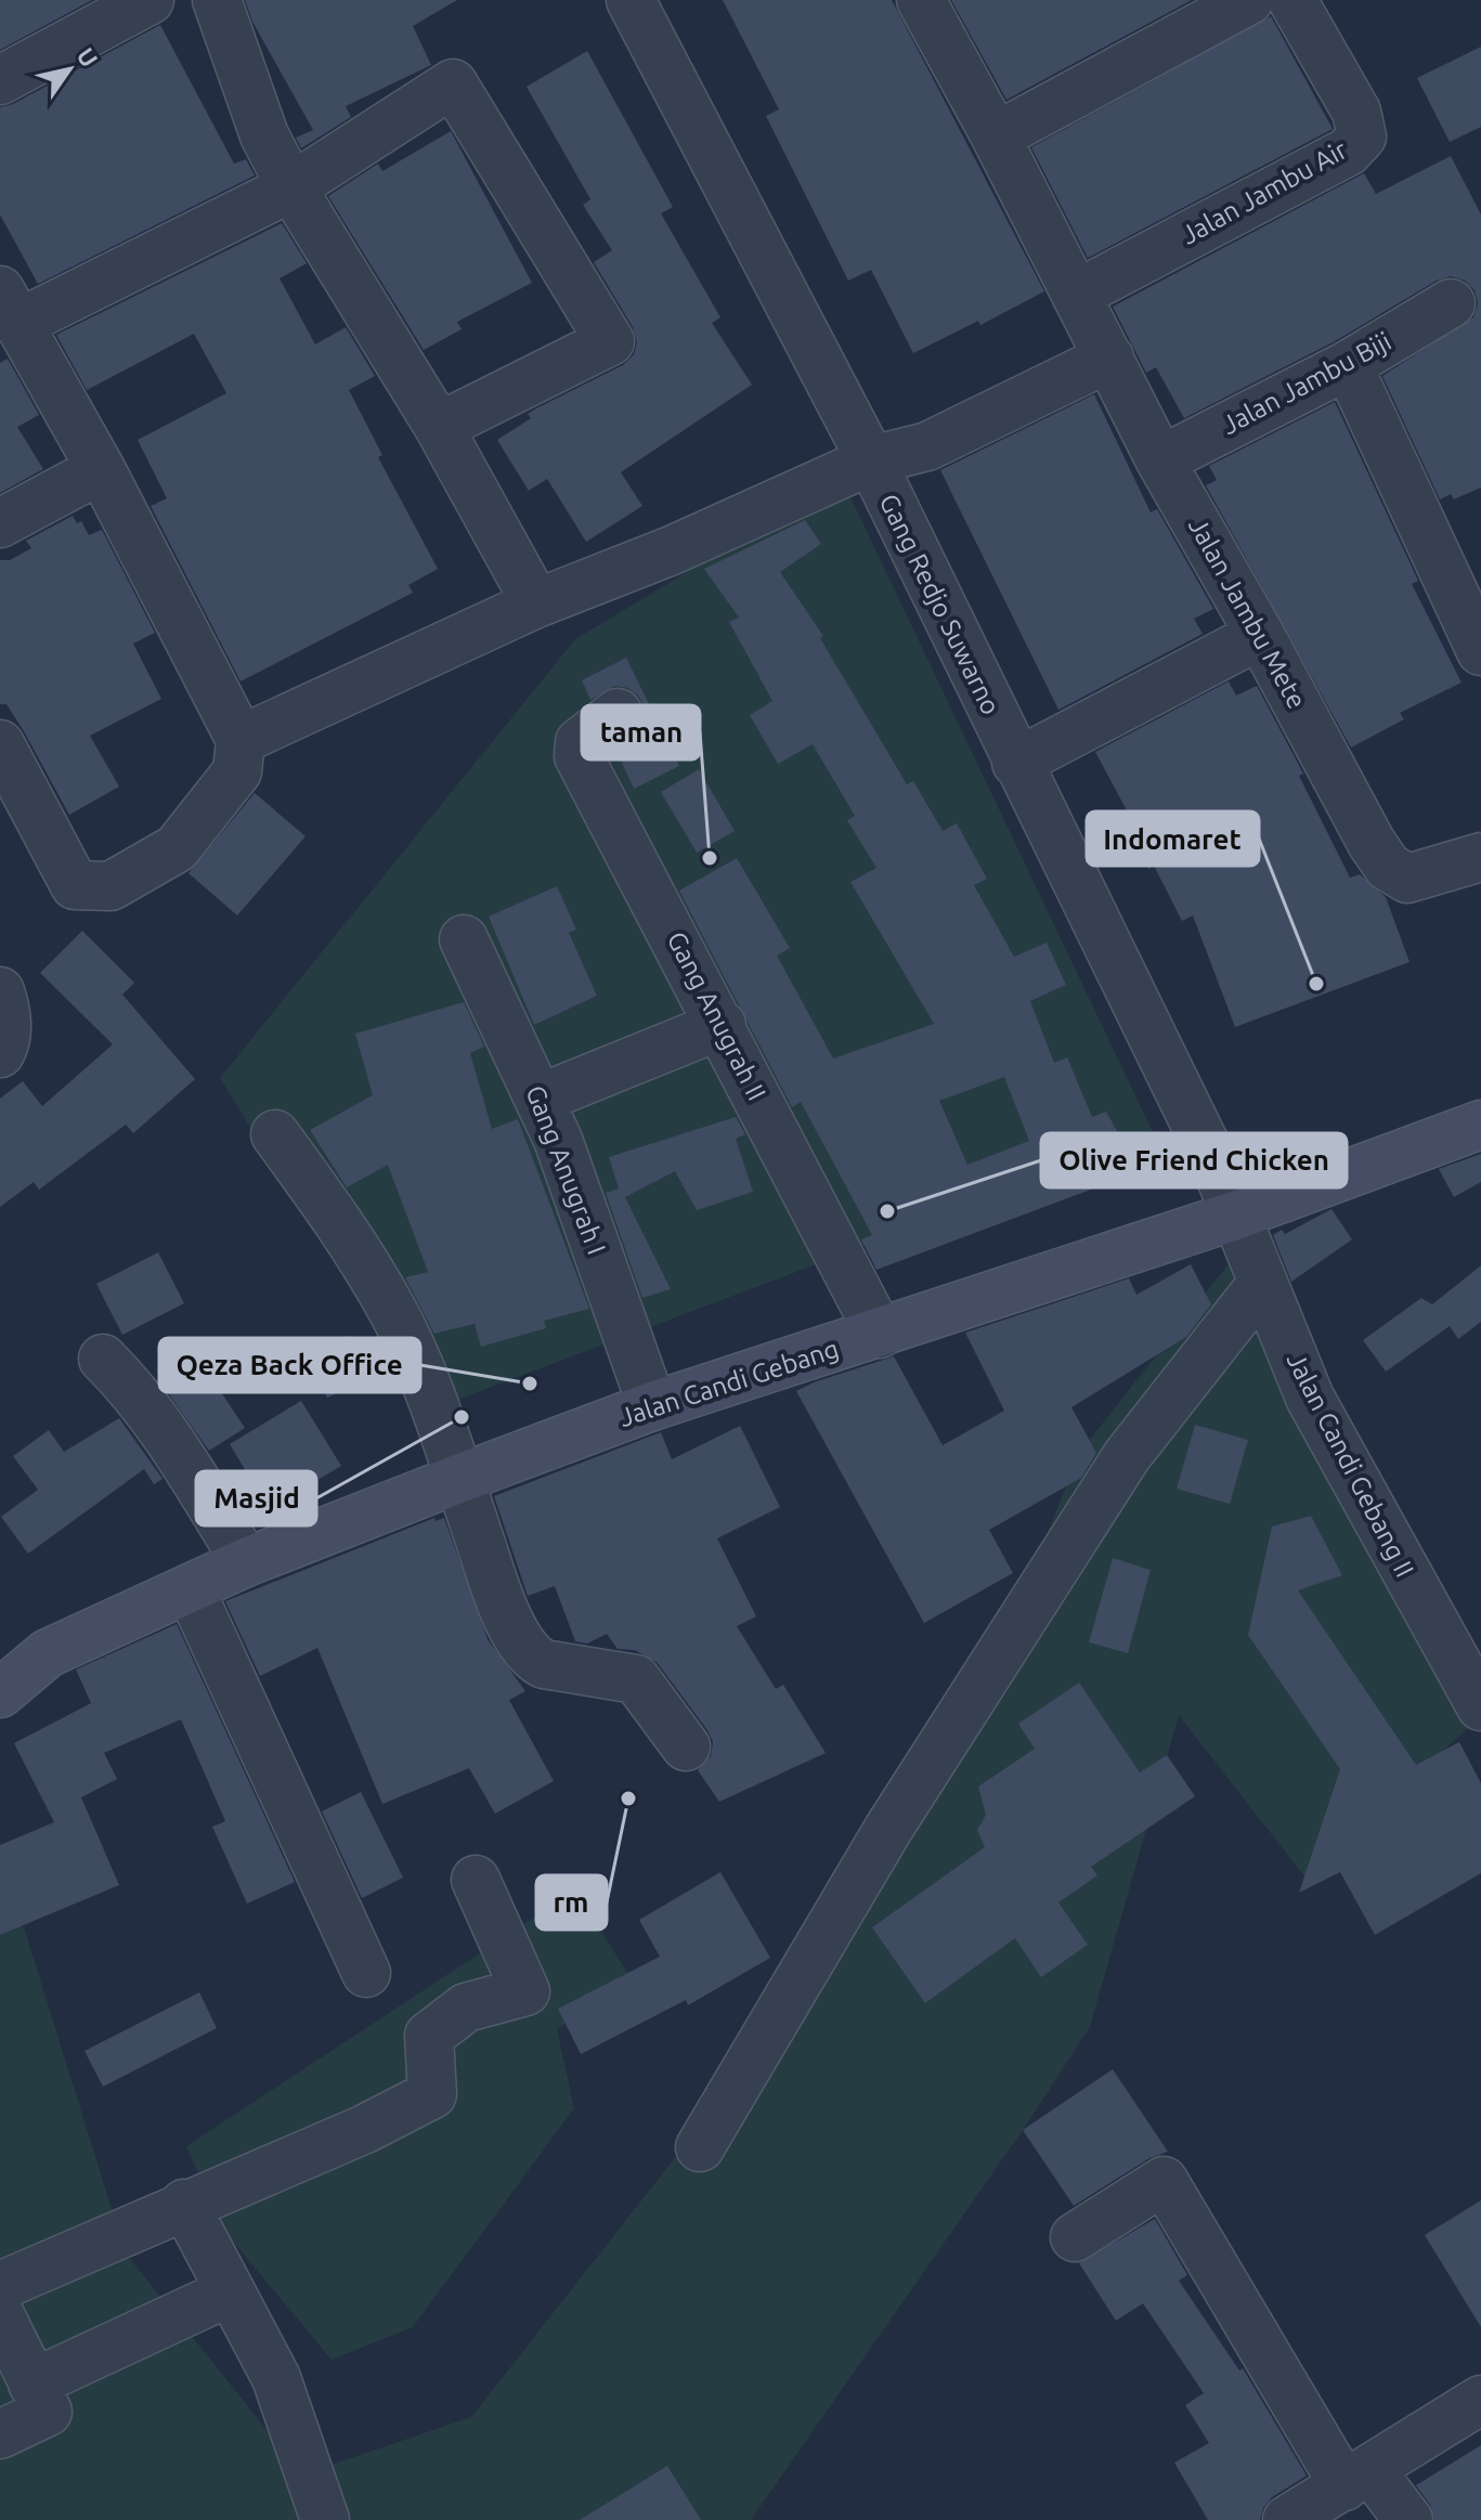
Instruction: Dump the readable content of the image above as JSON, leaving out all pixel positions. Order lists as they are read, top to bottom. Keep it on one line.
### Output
{"streets":{"main road":["Jalan Candi Gebang"],"street":["Jalan Jambu Air","Jalan Jambu Biji","Gang Redjo Suwarno","Jalan Jambu Mete","Gang Anugrah II","Gang Anugrah I","Jalan Candi Gebang II"]},"crossings":[["Jalan Jambu Air","Jalan Jambu Mete"],["Jalan Jambu Biji","Jalan Jambu Mete"],["Gang Redjo Suwarno","Jalan Candi Gebang"],["Gang Redjo Suwarno","Jalan Candi Gebang II"],["Gang Anugrah II","Jalan Candi Gebang"],["Gang Anugrah I","Jalan Candi Gebang"],["Jalan Candi Gebang","Jalan Candi Gebang II"]],"places":["taman","Indomaret","Olive Friend Chicken","Qeza Back Office","Masjid","rm"],"north":"top right"}
